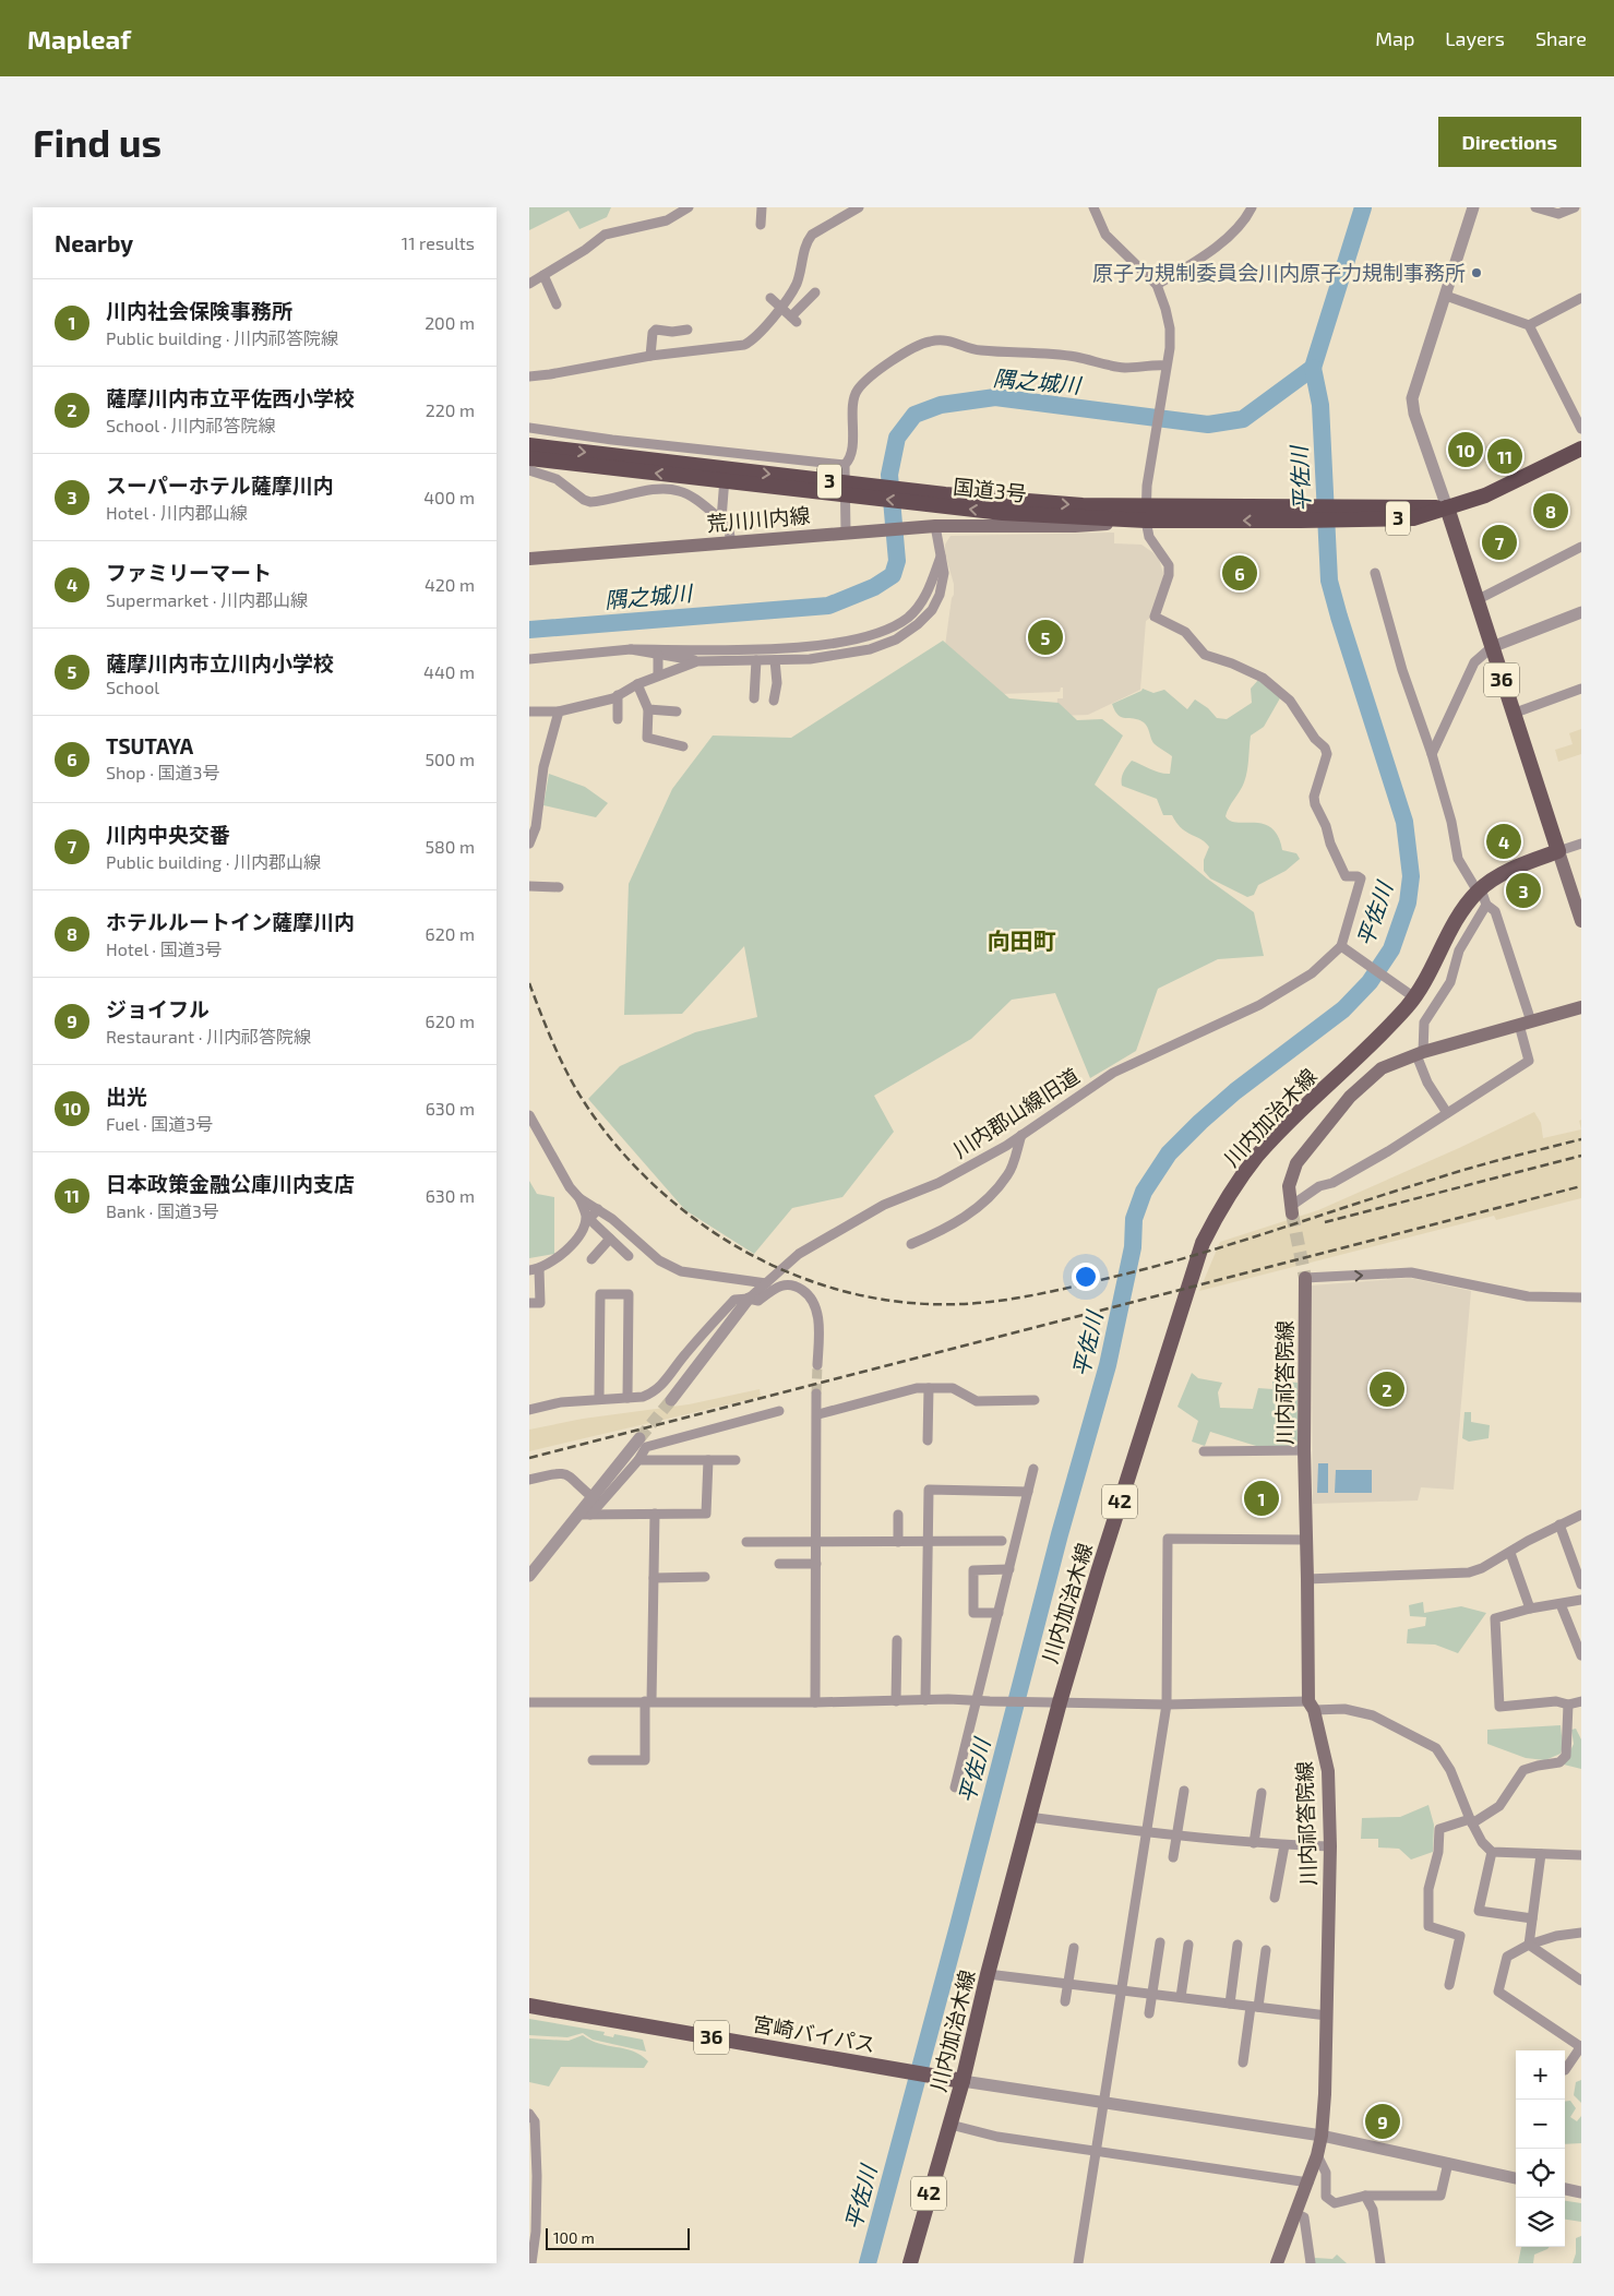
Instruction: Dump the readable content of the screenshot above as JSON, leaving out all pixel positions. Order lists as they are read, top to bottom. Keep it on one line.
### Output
{"streets":{"highway":["3","国道3号"],"main road":["荒川川内線","36","川内加治木線","川内祁答院線","42","宮崎バイパス"],"street":["川内郡山線旧道"]},"crossings":[["国道3号","荒川川内線"],["国道3号","36"],["36","川内加治木線"],["川内加治木線","宮崎バイパス"]],"districts":["向田町"],"water":["隅之城川","平佐川"],"places":["原子力規制委員会川内原子力規制事務所"],"scale_bar":"100 m","page":{"header":"Mapleaf","nav":["Map","Layers","Share"],"buttons":"Directions","title":"Find us","heading":["Nearby","11 results"],"list":[{"mark":"1","name":"川内社会保険事務所","note":"Public building · 川内祁答院線","value":"200 m"},{"mark":"2","name":"薩摩川内市立平佐西小学校","note":"School · 川内祁答院線","value":"220 m"},{"mark":"3","name":"スーパーホテル薩摩川内","note":"Hotel · 川内郡山線","value":"400 m"},{"mark":"4","name":"ファミリーマート","note":"Supermarket · 川内郡山線","value":"420 m"},{"mark":"5","name":"薩摩川内市立川内小学校","note":"School","value":"440 m"},{"mark":"6","name":"TSUTAYA","note":"Shop · 国道3号","value":"500 m"},{"mark":"7","name":"川内中央交番","note":"Public building · 川内郡山線","value":"580 m"},{"mark":"8","name":"ホテルルートイン薩摩川内","note":"Hotel · 国道3号","value":"620 m"},{"mark":"9","name":"ジョイフル","note":"Restaurant · 川内祁答院線","value":"620 m"},{"mark":"10","name":"出光","note":"Fuel · 国道3号","value":"630 m"},{"mark":"11","name":"日本政策金融公庫川内支店","note":"Bank · 国道3号","value":"630 m"}],"pins":["10","11","8","7","6","5","4","3","2","1","9"],"map_buttons":["+","−"],"scale":"100 m"}}
